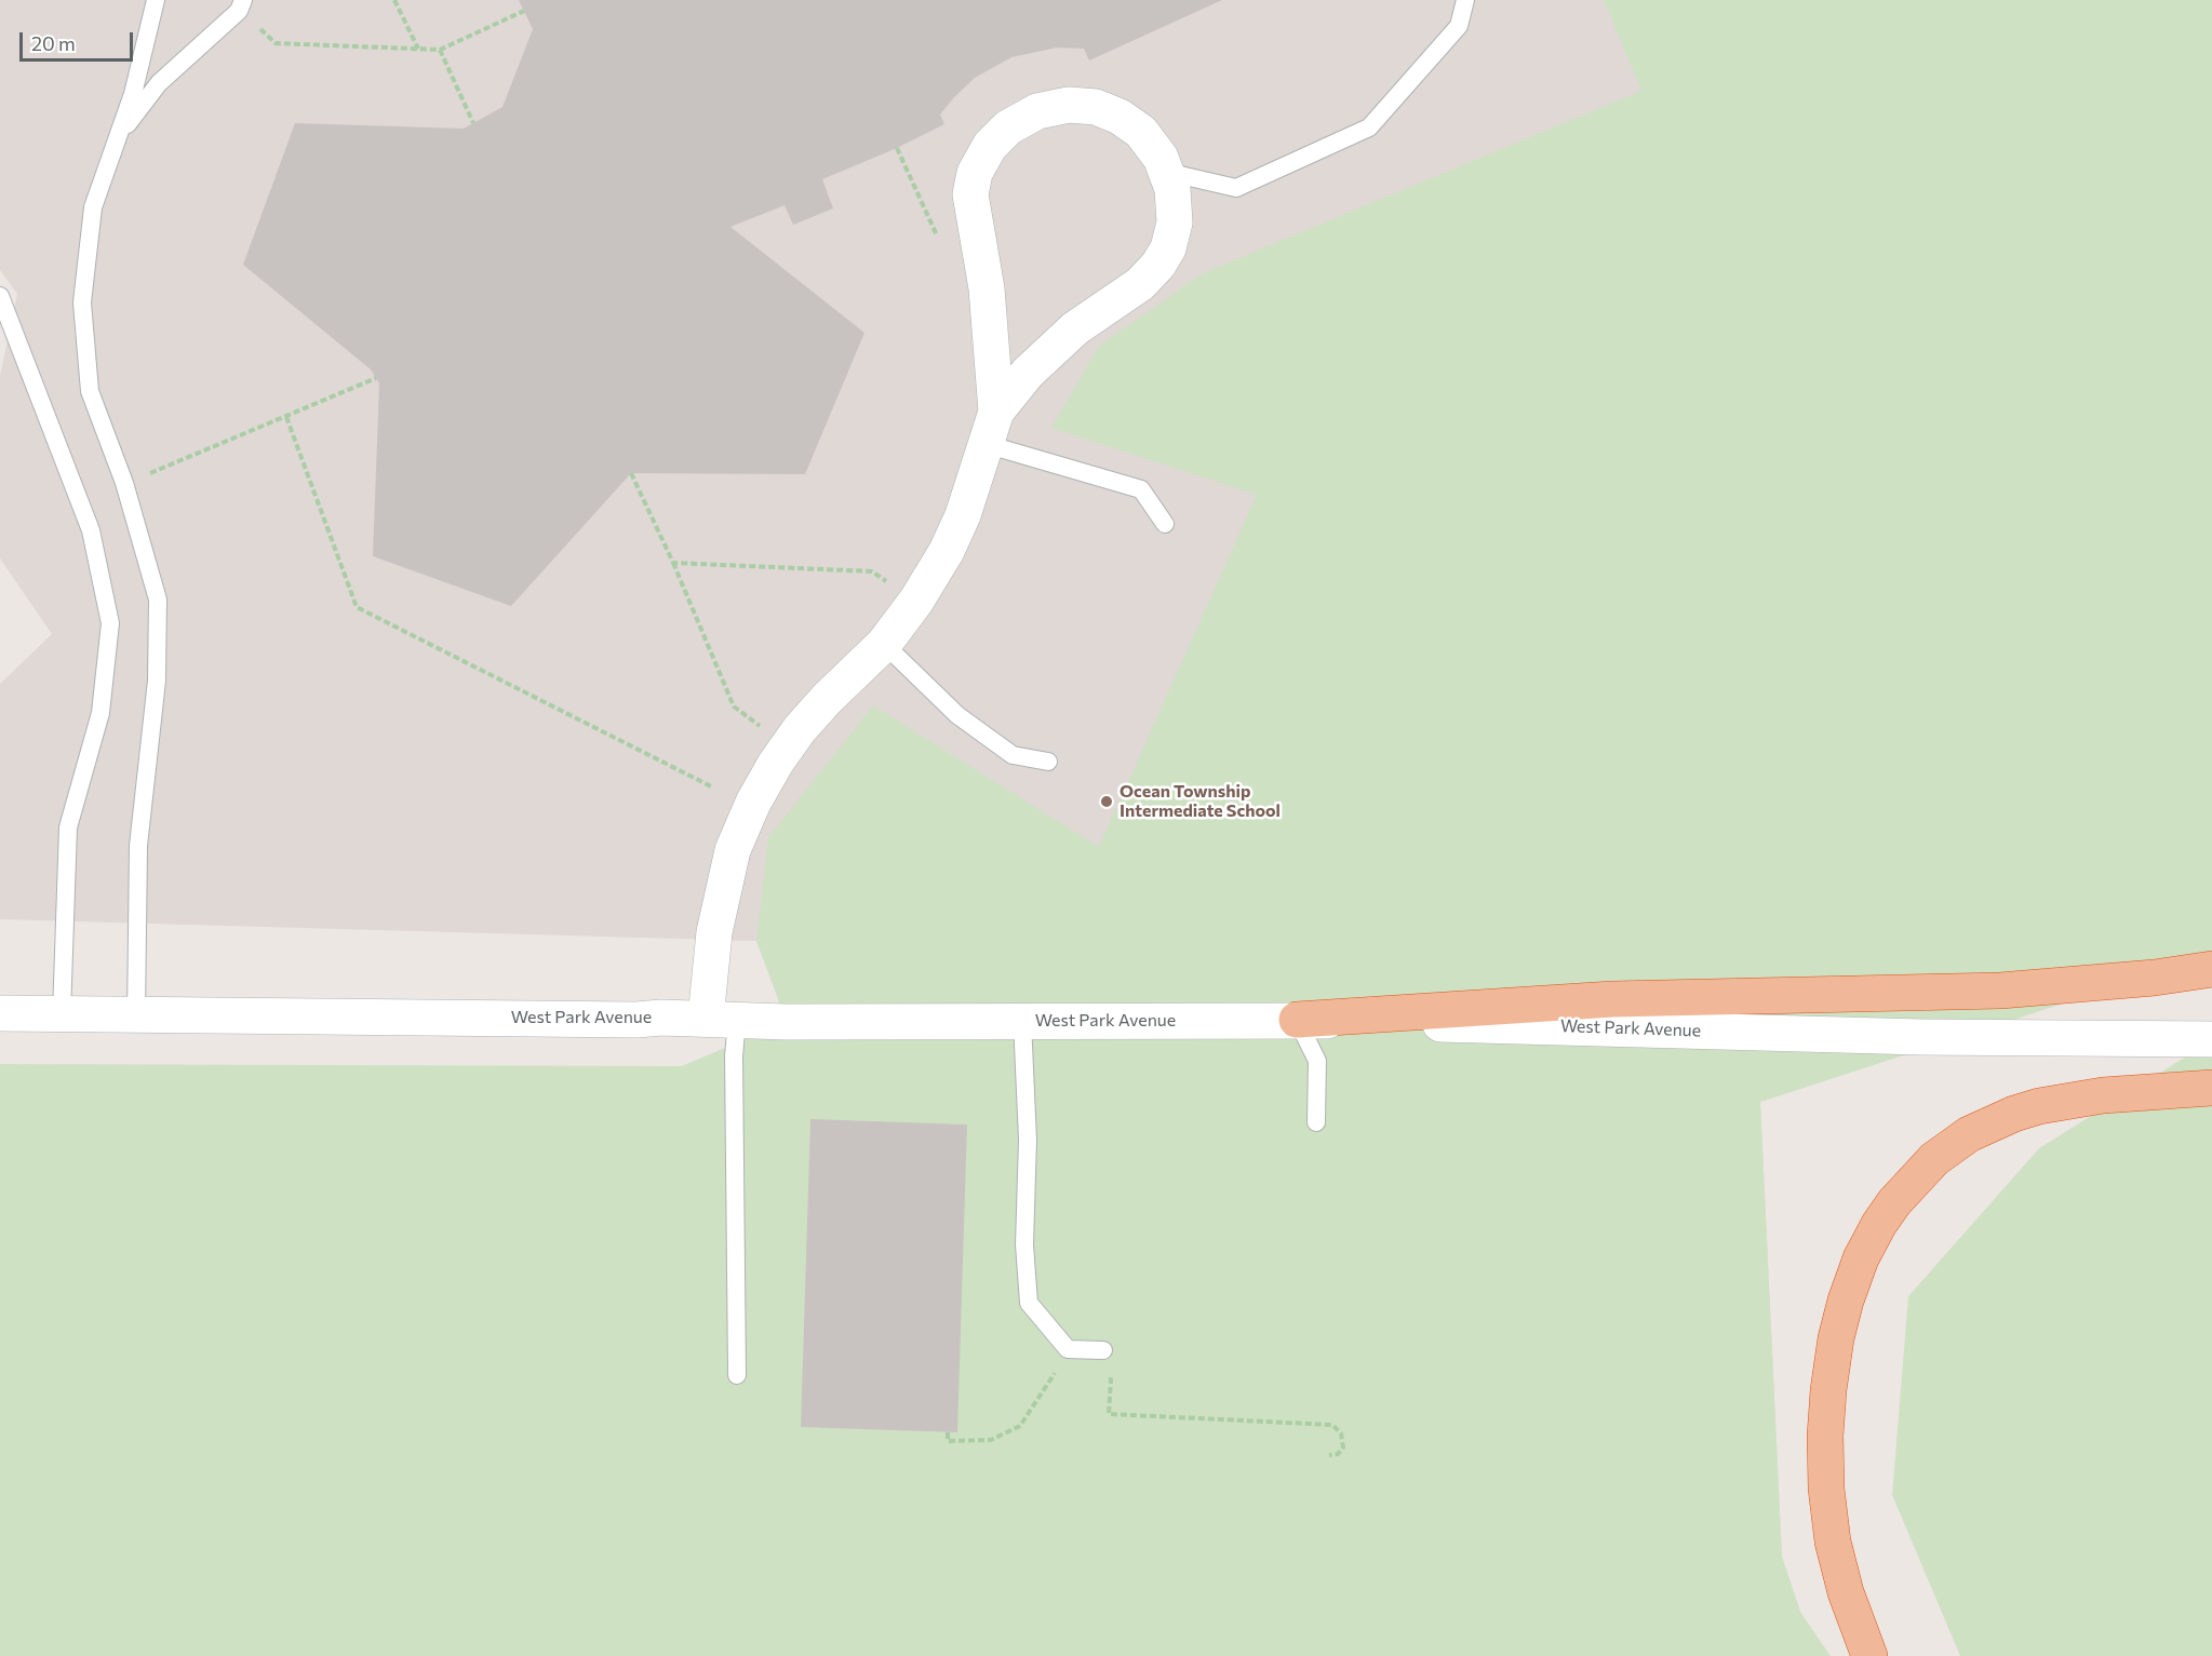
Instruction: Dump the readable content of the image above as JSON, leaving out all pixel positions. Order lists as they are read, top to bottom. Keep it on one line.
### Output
{"streets":{"street":["West Park Avenue"]},"places":["Ocean Township Intermediate School"],"scale_bar":"20 m"}
